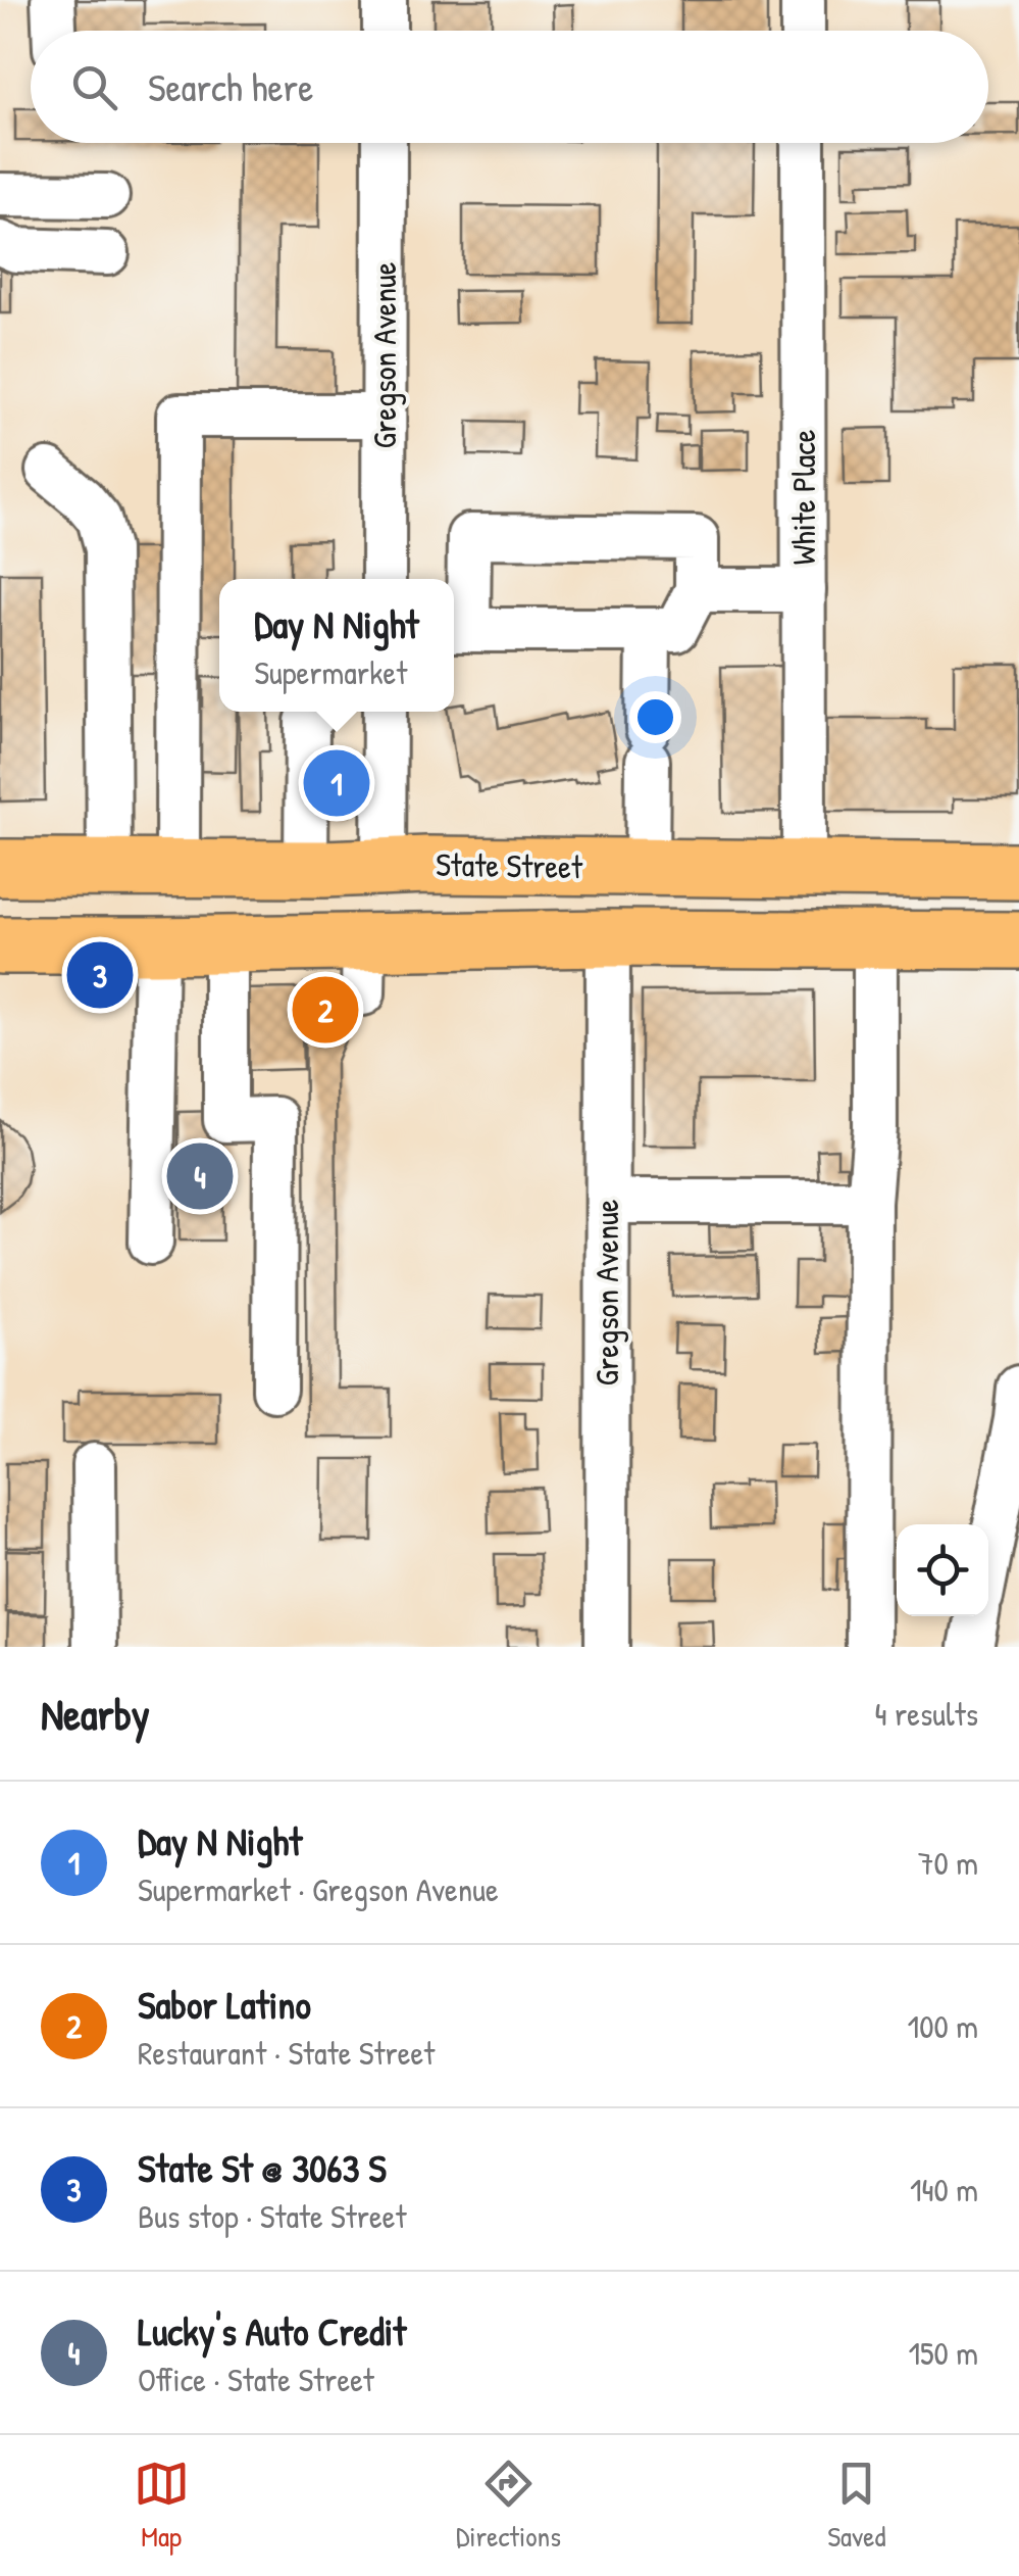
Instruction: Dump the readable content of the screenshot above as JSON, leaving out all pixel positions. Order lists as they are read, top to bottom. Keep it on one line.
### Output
{"streets":{"main road":["State Street"],"street":["Gregson Avenue","White Place"]},"crossings":[["White Place","State Street"]],"page":{"search":"Search here","popup":["Day N Night","Supermarket"],"pins":["1","3","2","4"],"heading":["Nearby","4 results"],"list":[{"mark":"1","name":"Day N Night","note":"Supermarket · Gregson Avenue","value":"70 m"},{"mark":"2","name":"Sabor Latino","note":"Restaurant · State Street","value":"100 m"},{"mark":"3","name":"State St @ 3063 S","note":"Bus stop · State Street","value":"140 m"},{"mark":"4","name":"Lucky's Auto Credit","note":"Office · State Street","value":"150 m"}],"nav":["Map","Directions","Saved"]}}
